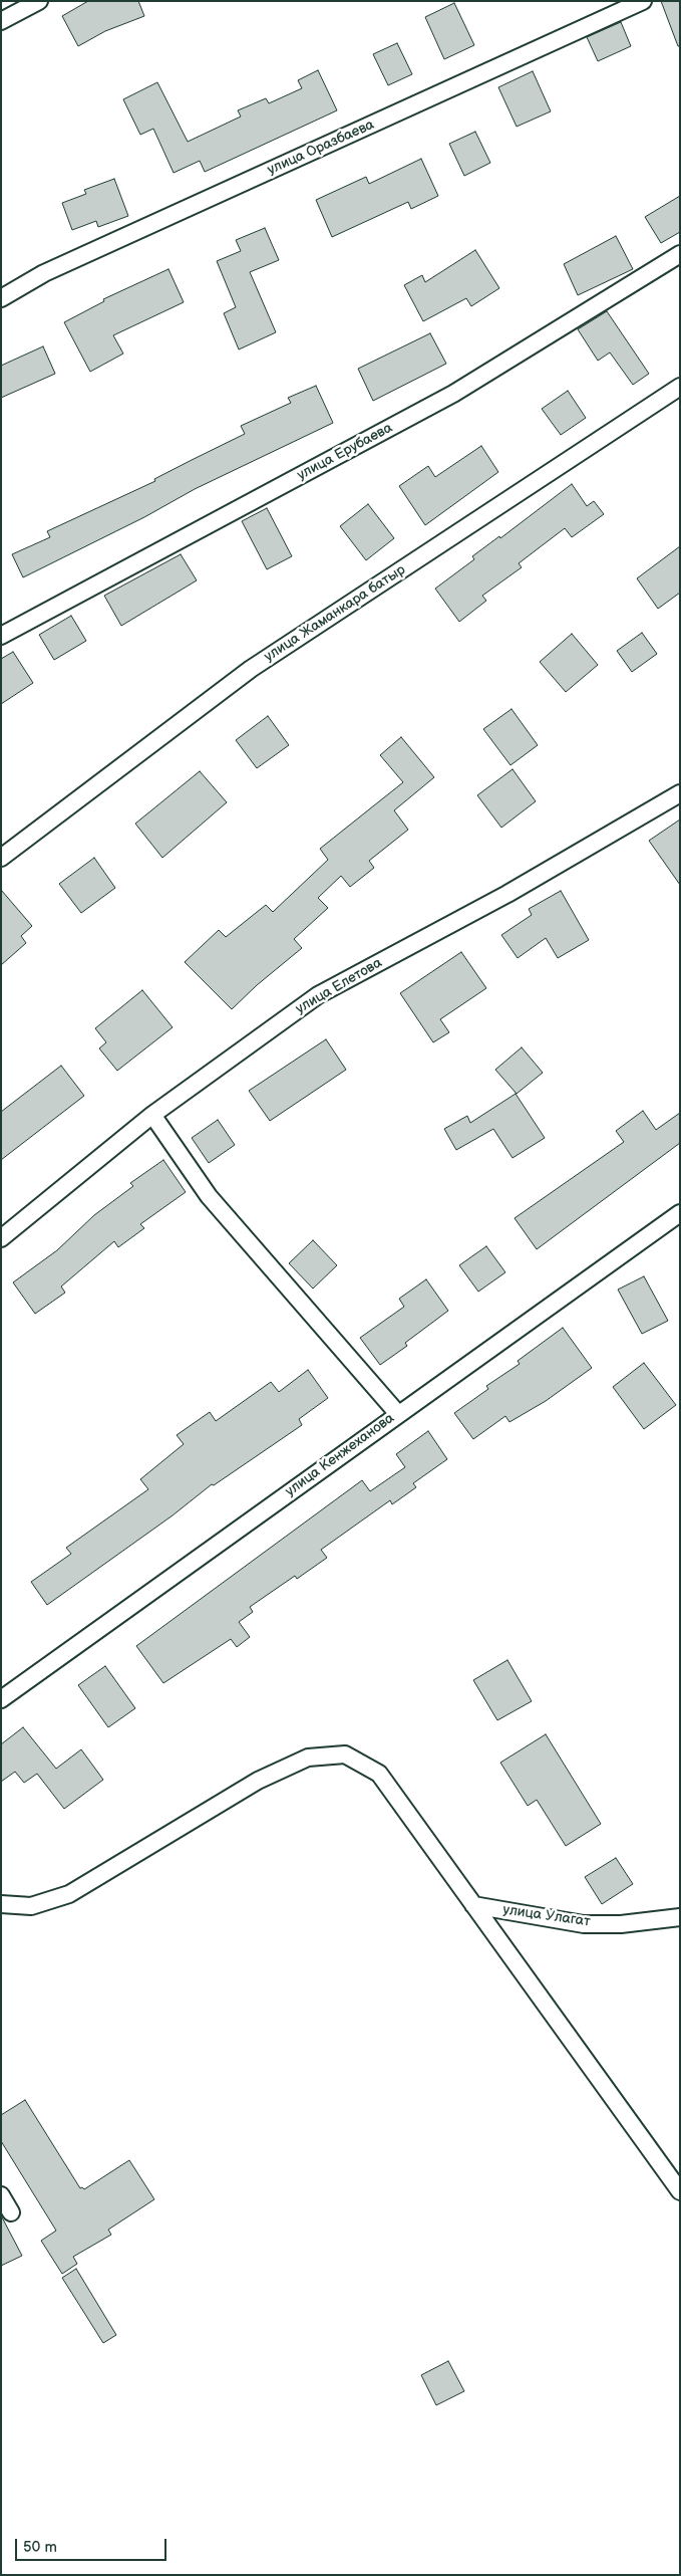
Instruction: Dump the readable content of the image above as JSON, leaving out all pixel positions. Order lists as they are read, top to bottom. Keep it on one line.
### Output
{"streets":{"street":["улица Оразбаева","улица Ерубаева","улица Жаманкара батыр","улица Елетова","улица Кенжеханова","улица Улагат"]},"scale_bar":"50 m"}
